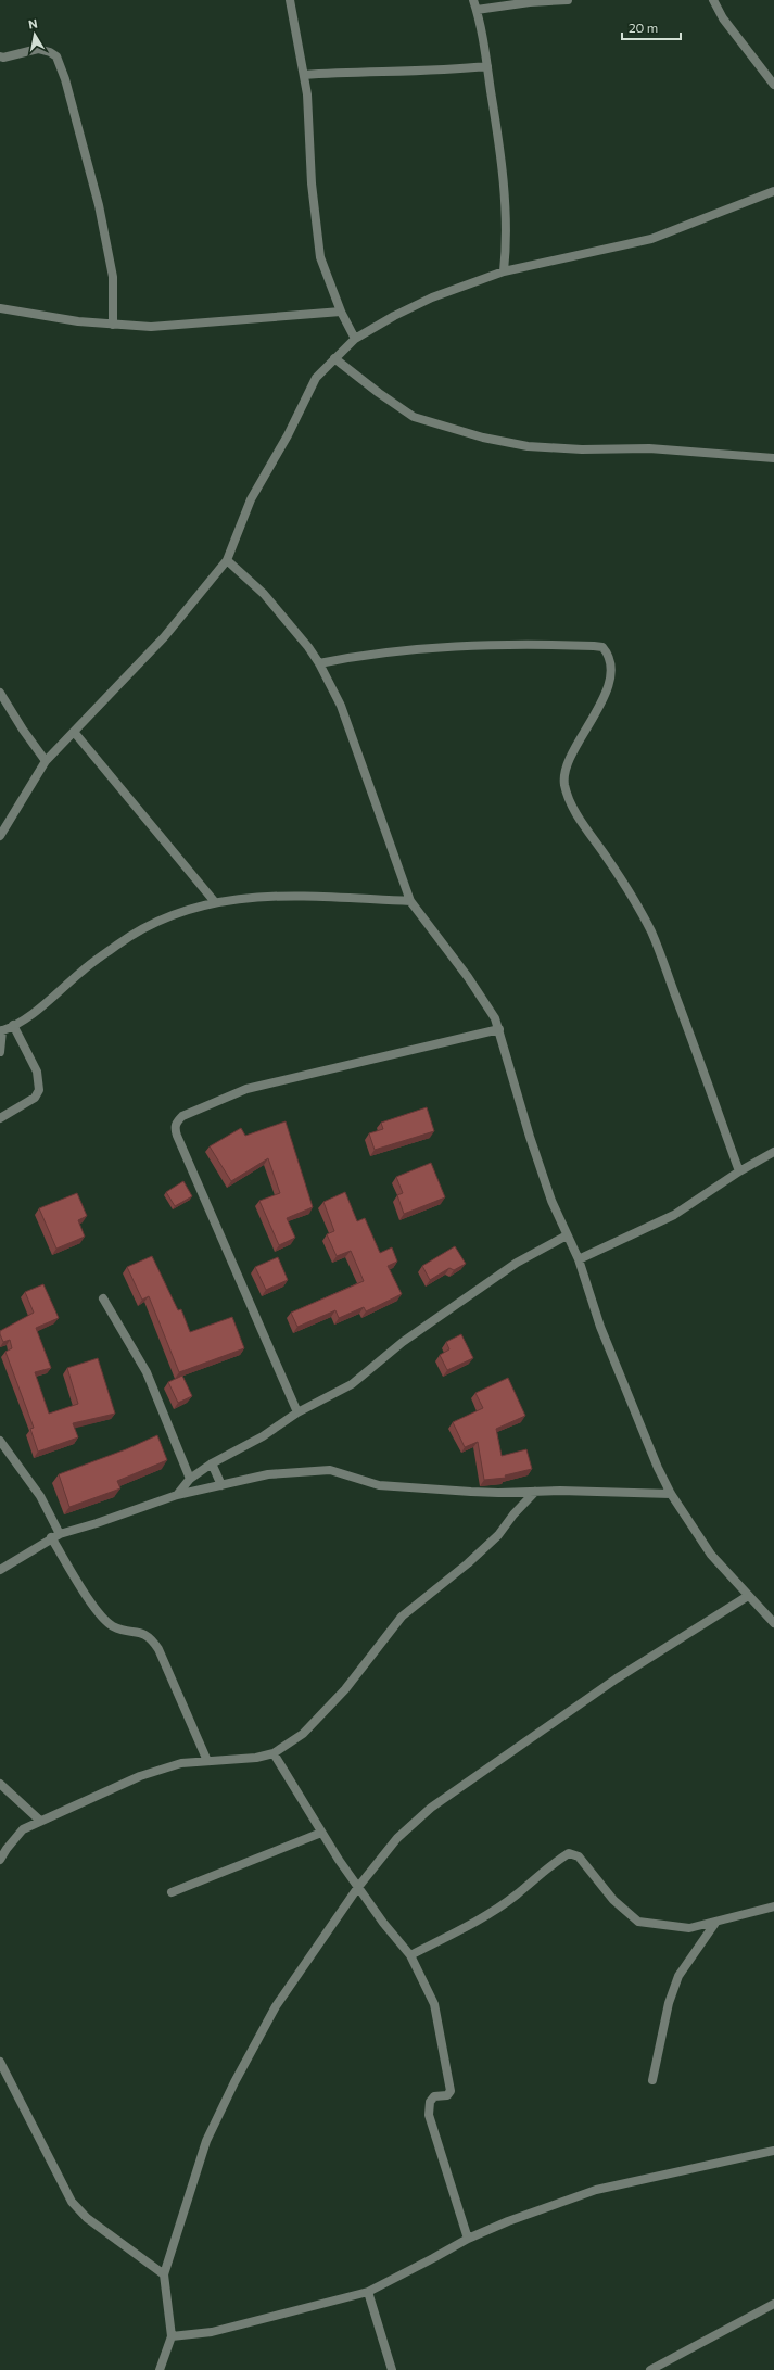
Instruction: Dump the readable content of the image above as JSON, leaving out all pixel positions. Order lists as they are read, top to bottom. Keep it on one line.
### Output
{"scale_bar":"20 m","north":"top"}
